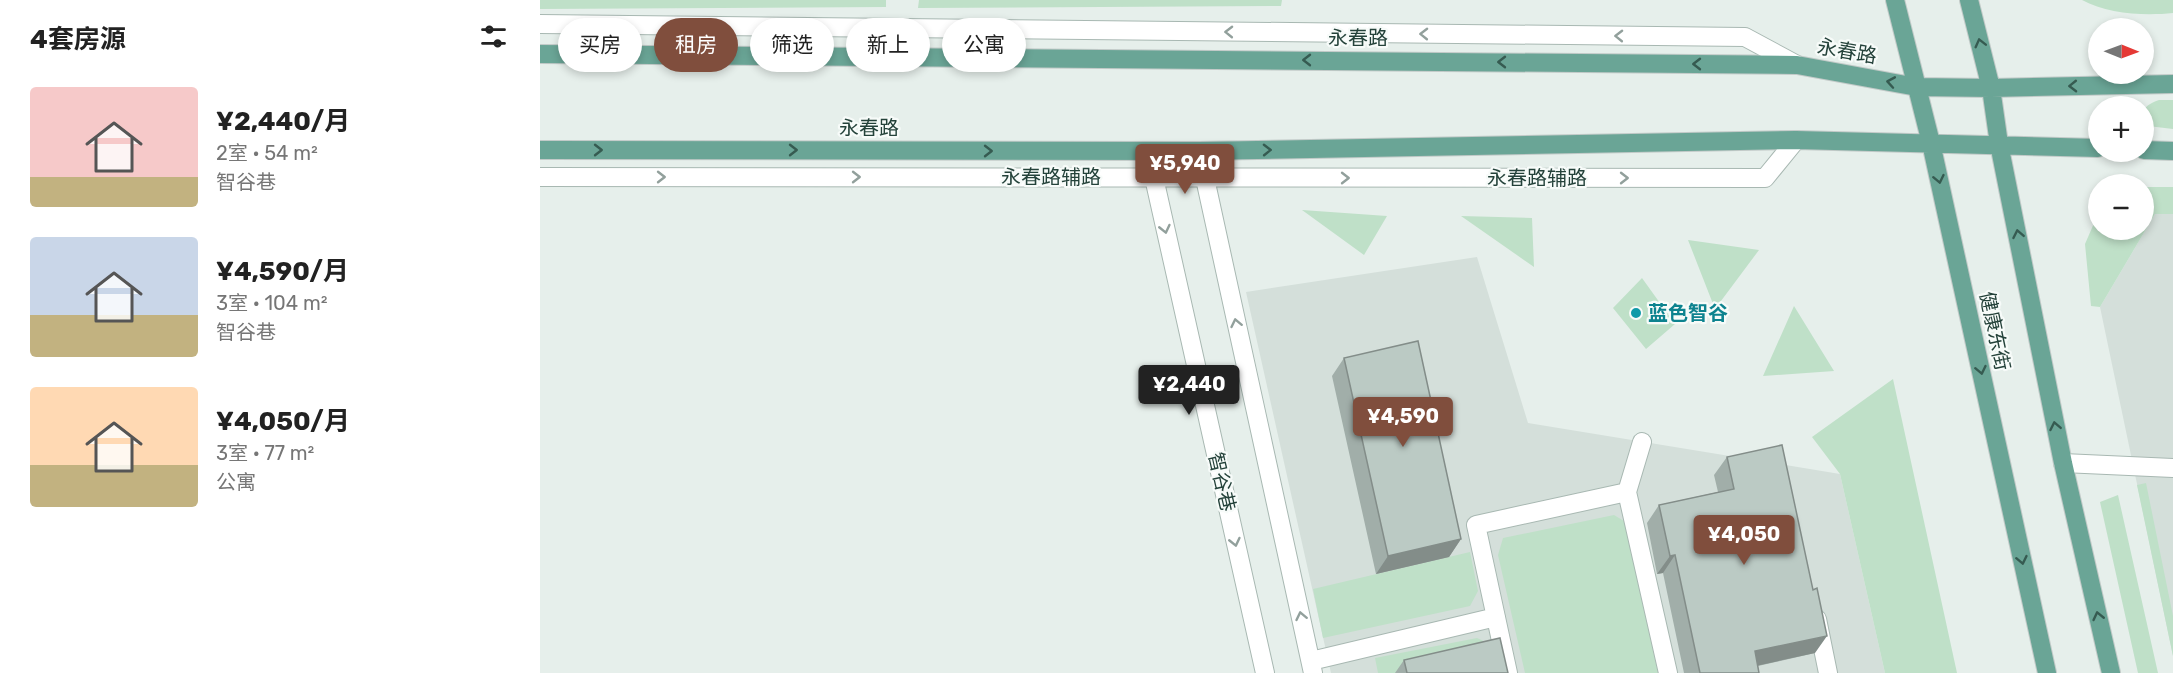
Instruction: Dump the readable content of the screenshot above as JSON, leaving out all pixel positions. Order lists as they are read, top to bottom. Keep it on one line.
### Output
{"streets":{"main road":["永春路","健康东街"],"street":["永春路辅路","智谷巷"]},"crossings":[["永春路","永春路辅路"],["永春路","健康东街"],["永春路","智谷巷"],["永春路辅路","智谷巷"]],"places":["蓝色智谷"],"north":"right","page":{"heading":"4套房源","map_buttons":["+","−"],"chip":["买房","租房","筛选","新上","公寓"],"list":[{"name":"¥2,440/月","note":"2室 · 54 m² · 智谷巷"},{"name":"¥4,590/月","note":"3室 · 104 m² · 智谷巷"},{"name":"¥4,050/月","note":"3室 · 77 m² · 公寓"}],"price":["¥5,940","¥2,440","¥4,590","¥4,050"]}}
